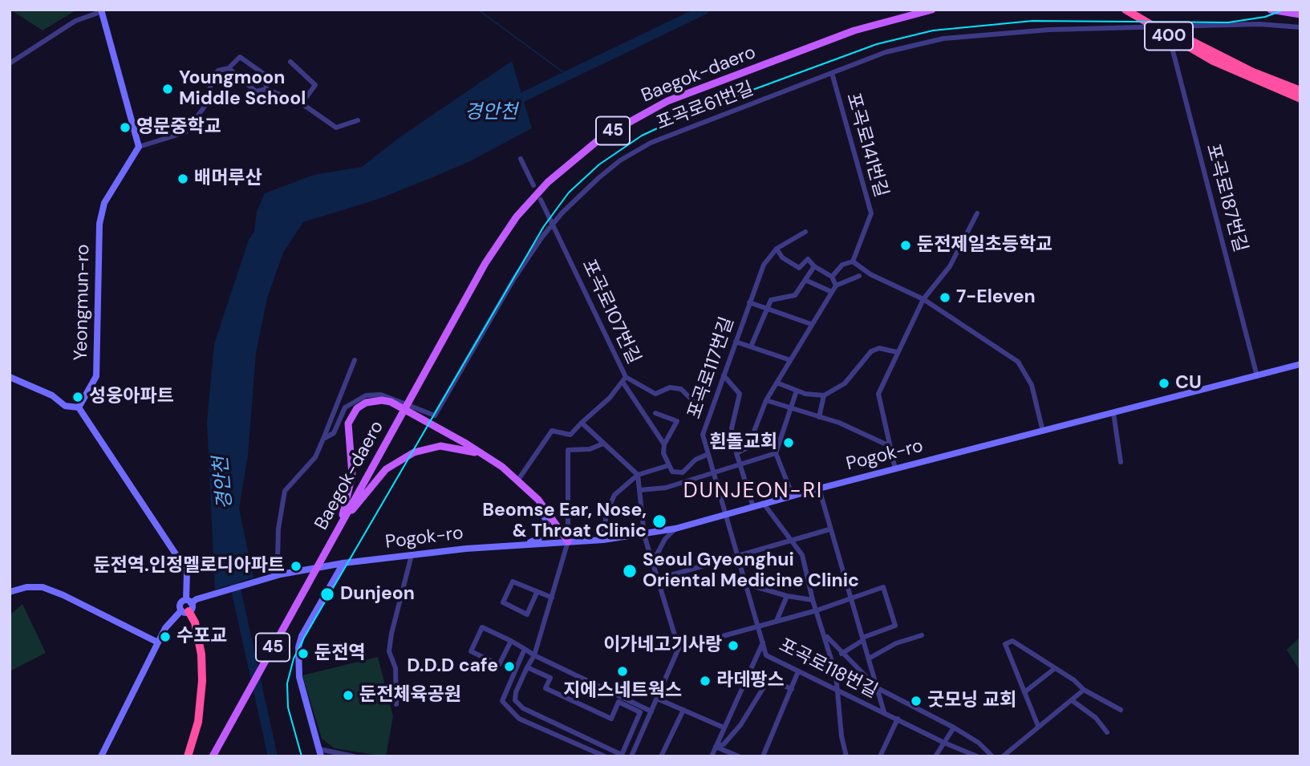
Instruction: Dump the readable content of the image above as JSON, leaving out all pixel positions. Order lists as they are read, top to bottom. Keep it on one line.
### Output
{"streets":{"highway":["400"],"main road":["Baegok-daero","45"],"street":["포곡로61번길","포곡로141번길","포곡로187번길","Yeongmun-ro","포곡로107번길","포곡로117번길","Pogok-ro","포곡로118번길"]},"crossings":[["포곡로61번길","포곡로141번길"],["포곡로61번길","포곡로187번길"],["포곡로61번길","포곡로107번길"],["포곡로61번길","Pogok-ro"],["포곡로187번길","Pogok-ro"],["포곡로117번길","Pogok-ro"],["포곡로117번길","포곡로118번길"],["Pogok-ro","포곡로118번길"]],"districts":["DUNJEON-RI"],"water":["경안천"],"places":["Youngmoon Middle School","영문중학교","배머루산","둔전제일초등학교","7-Eleven","CU","성웅아파트","흰돌교회","Beomse Ear, Nose, & Throat Clinic","둔전역.인정멜로디아파트","Seoul Gyeonghui Oriental Medicine Clinic","Dunjeon","수포교","이가네고기사랑","둔전역","D.D.D cafe","지에스네트웍스","라데팡스","둔전체육공원","굿모닝 교회"]}
